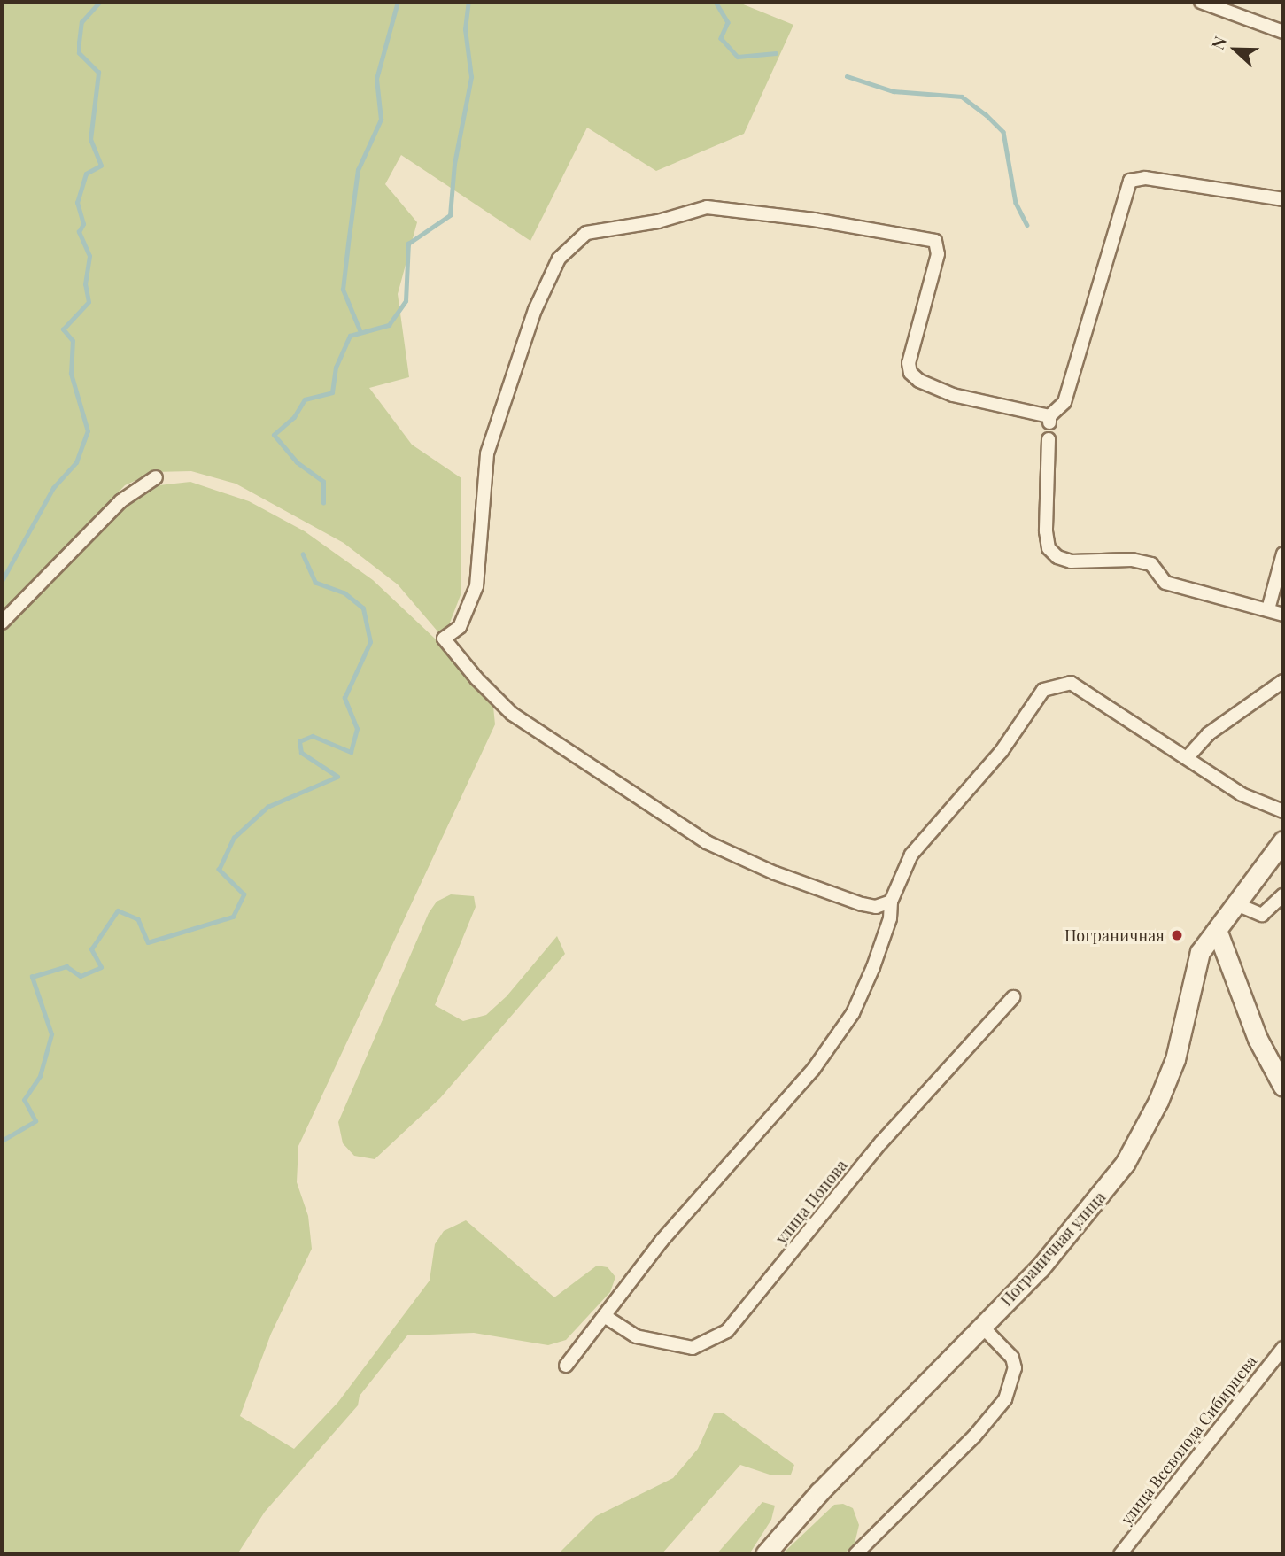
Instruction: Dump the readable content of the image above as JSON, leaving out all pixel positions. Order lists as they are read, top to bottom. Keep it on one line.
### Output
{"streets":{"main road":["Пограничная улица"],"street":["улица Попова","улица Всеволода Сибирцева"]},"places":["Пограничная"],"north":"left"}
